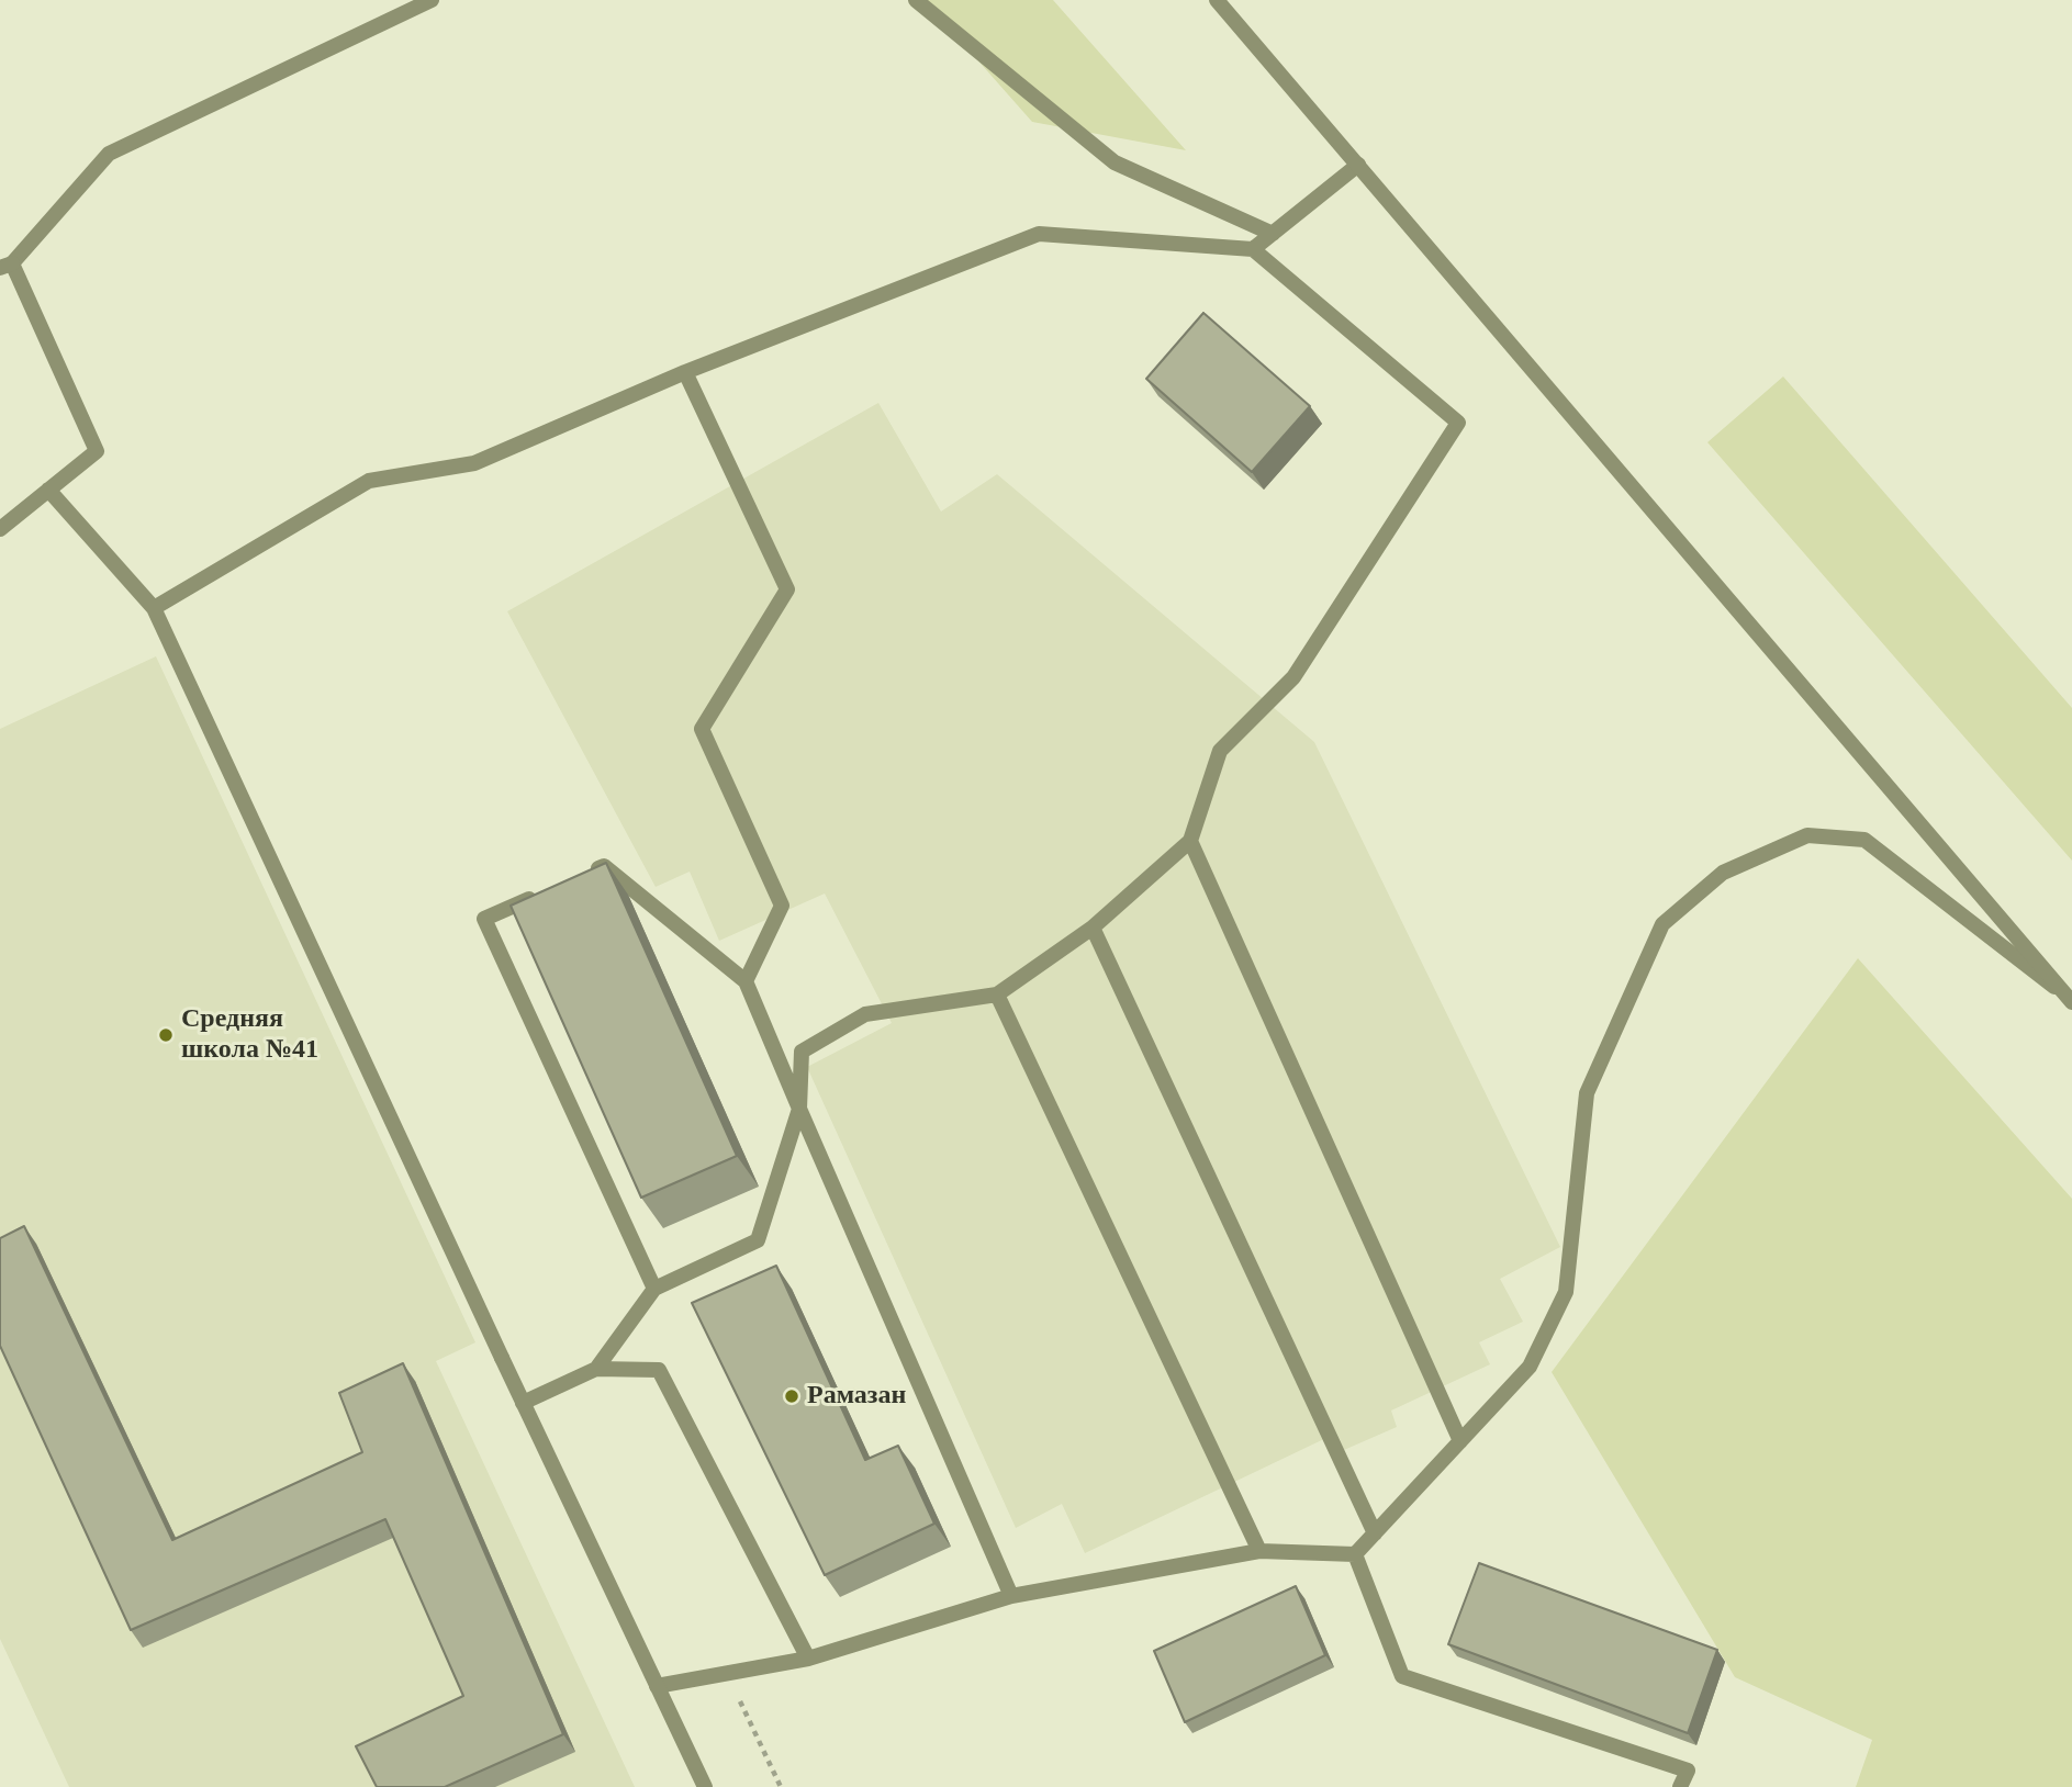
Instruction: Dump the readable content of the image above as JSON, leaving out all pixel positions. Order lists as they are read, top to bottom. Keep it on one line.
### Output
{"places":["Средняя школа №41","Рамазан"]}
